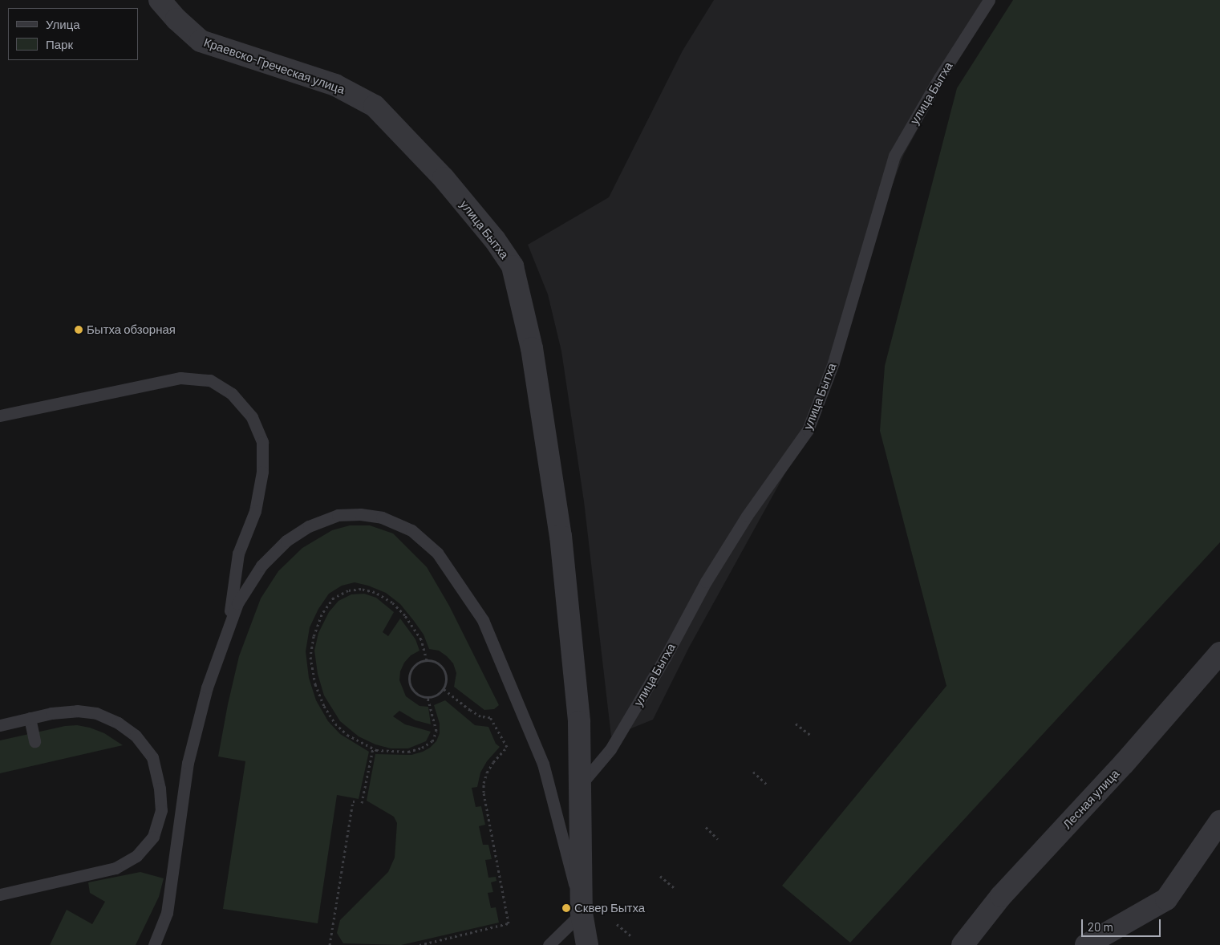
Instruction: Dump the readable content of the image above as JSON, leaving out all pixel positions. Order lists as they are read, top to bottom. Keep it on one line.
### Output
{"streets":{"street":["Краевско-Греческая улица","улица Бытха","Лесная улица"]},"crossings":[["Краевско-Греческая улица","улица Бытха"]],"places":["Бытха обзорная","Сквер Бытха"],"legend":["Улица","Парк"],"scale_bar":"20 m"}
